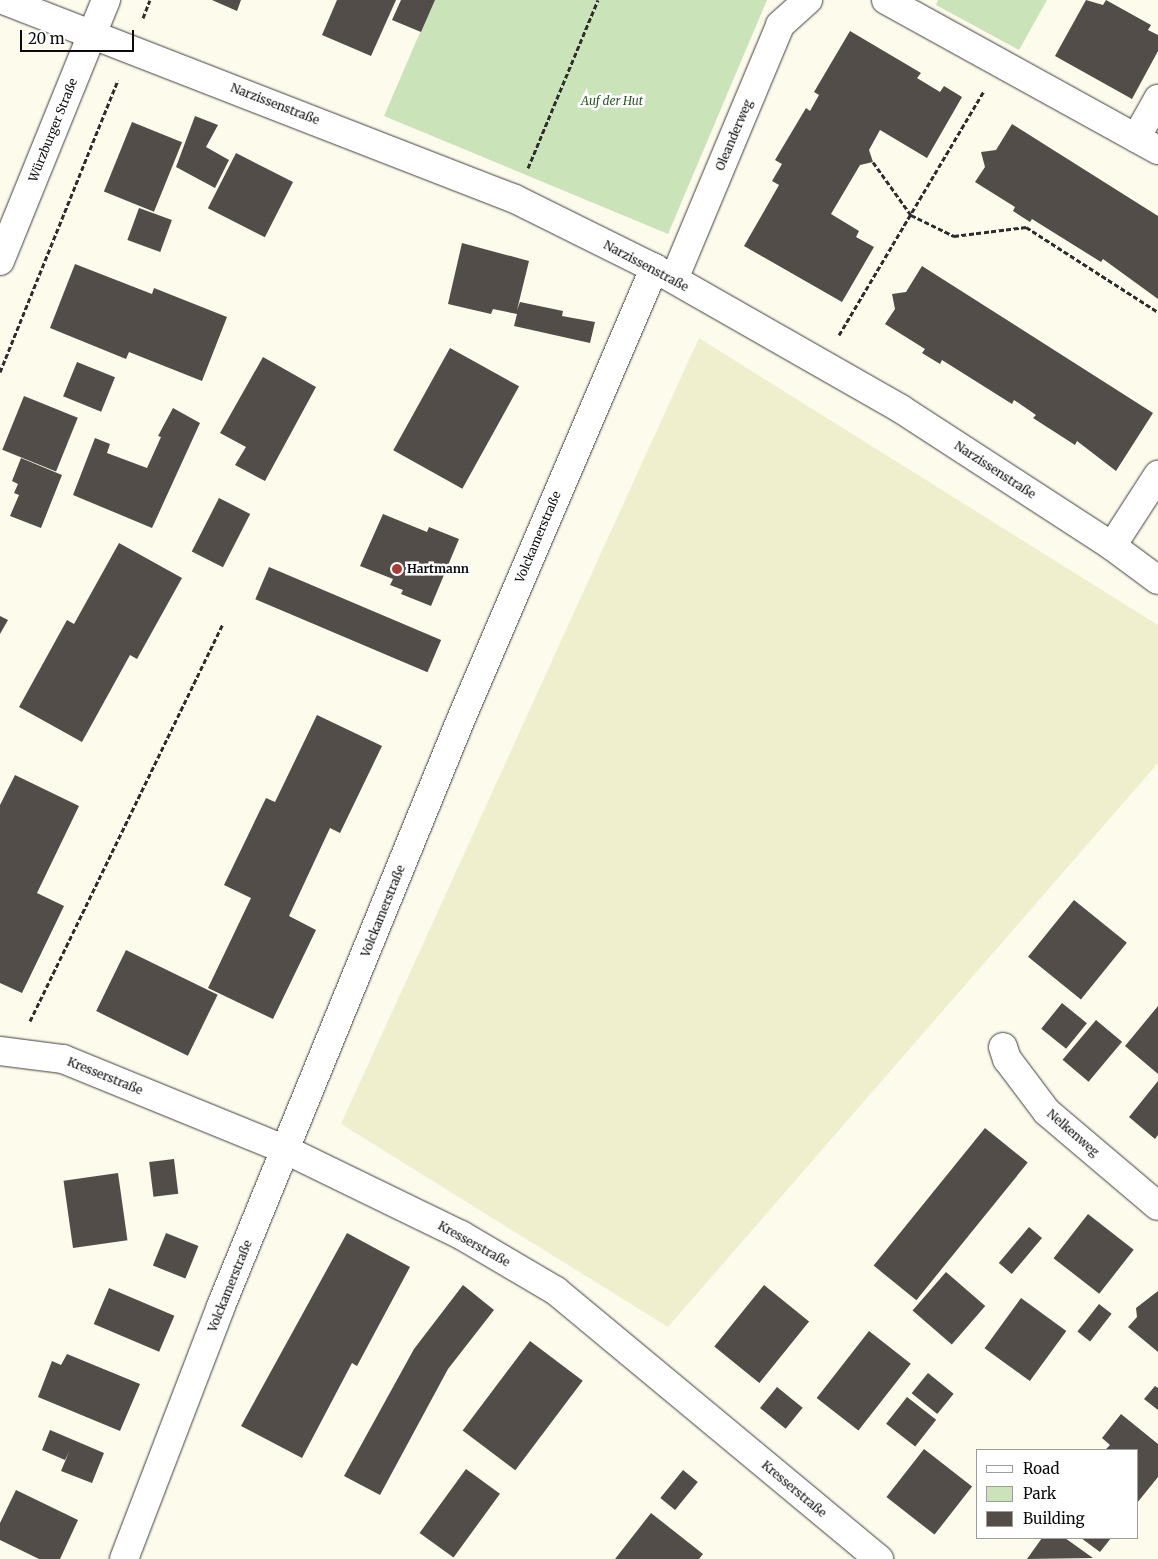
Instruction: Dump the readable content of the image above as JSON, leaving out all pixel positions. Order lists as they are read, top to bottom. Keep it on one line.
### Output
{"streets":{"street":["Narzissenstraße","Würzburger Straße","Oleanderweg","Volckamerstraße","Kresserstraße","Nelkenweg"]},"crossings":[["Narzissenstraße","Würzburger Straße"],["Narzissenstraße","Oleanderweg"],["Narzissenstraße","Volckamerstraße"],["Oleanderweg","Volckamerstraße"],["Volckamerstraße","Kresserstraße"]],"parks":["Auf der Hut"],"places":["Hartmann"],"legend":["Road","Park","Building"],"scale_bar":"20 m"}
